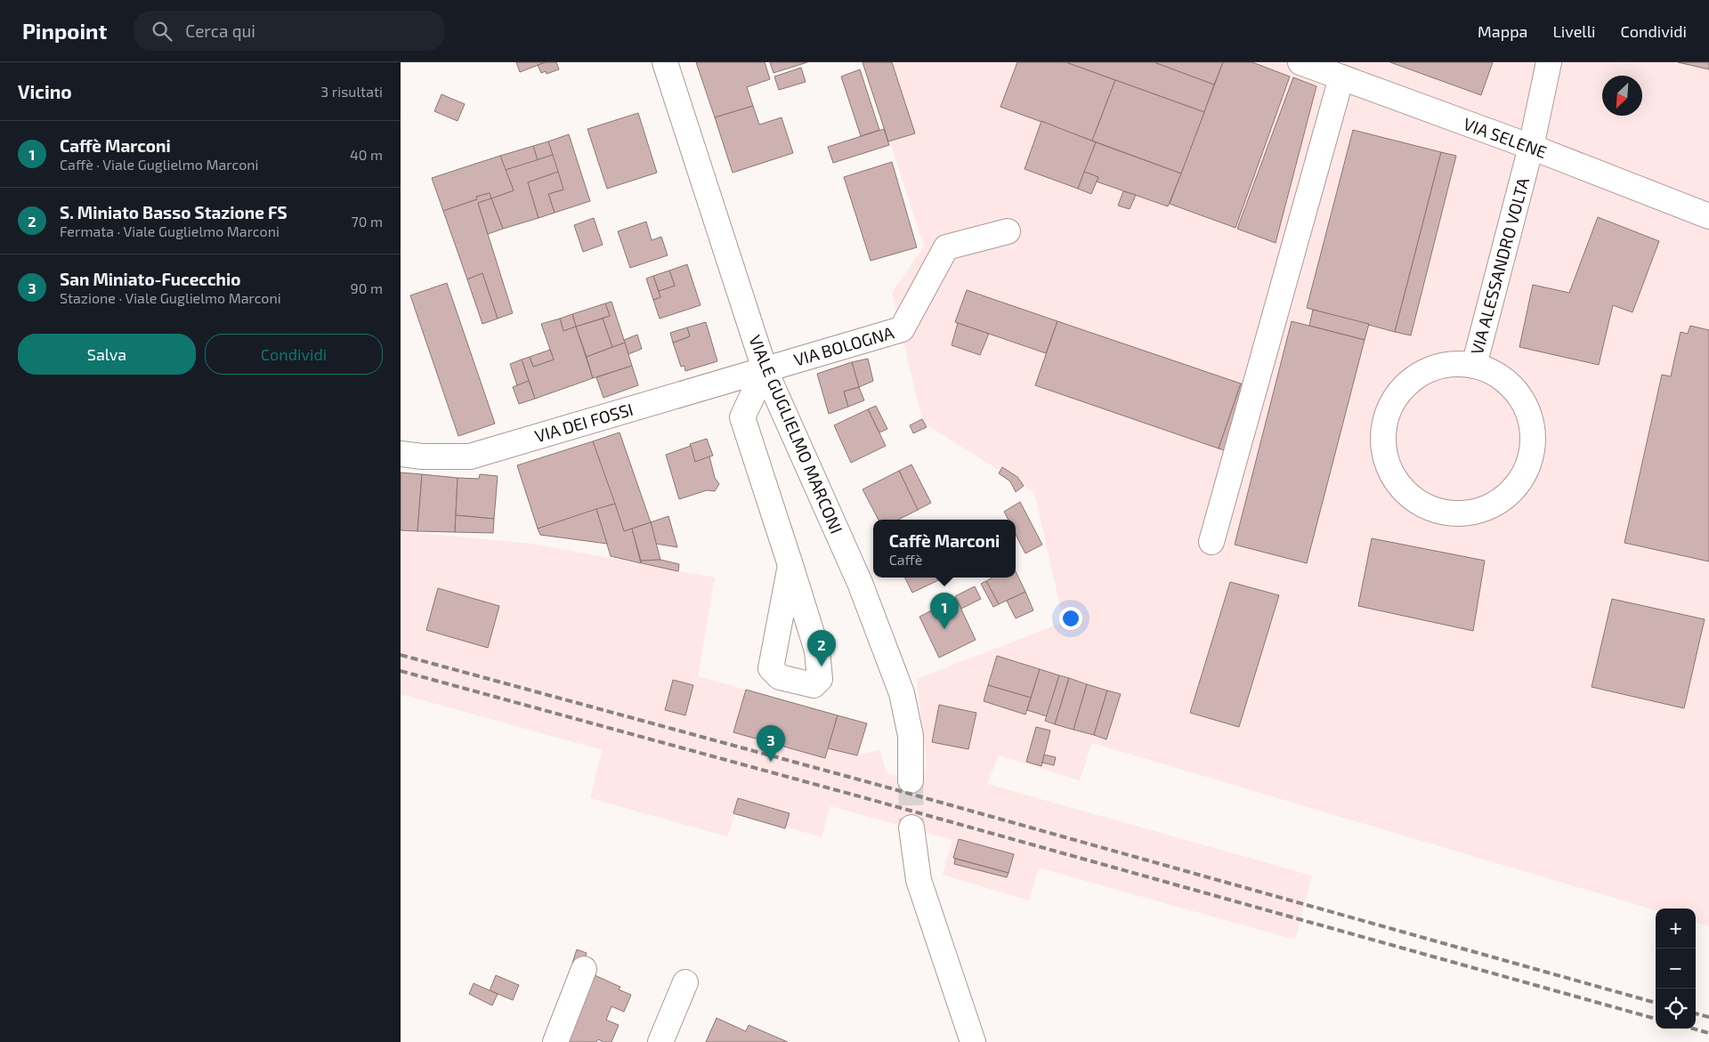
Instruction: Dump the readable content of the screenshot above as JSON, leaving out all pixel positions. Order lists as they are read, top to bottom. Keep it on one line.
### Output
{"streets":{"street":["VIA SELENE","VIA ALESSANDRO VOLTA","VIA BOLOGNA","VIA DEI FOSSI","VIALE GUGLIELMO MARCONI"]},"crossings":[["VIA SELENE","VIA ALESSANDRO VOLTA"],["VIA BOLOGNA","VIA DEI FOSSI"],["VIA BOLOGNA","VIALE GUGLIELMO MARCONI"],["VIA DEI FOSSI","VIALE GUGLIELMO MARCONI"]],"north":"bottom left","page":{"header":"Pinpoint","search":"Cerca qui","nav":["Mappa","Livelli","Condividi"],"heading":["Vicino","3 risultati"],"list":[{"mark":"1","name":"Caffè Marconi","note":"Caffè · Viale Guglielmo Marconi","value":"40 m"},{"mark":"2","name":"S. Miniato Basso Stazione FS","note":"Fermata · Viale Guglielmo Marconi","value":"70 m"},{"mark":"3","name":"San Miniato-Fucecchio","note":"Stazione · Viale Guglielmo Marconi","value":"90 m"}],"buttons":["Salva","Condividi"],"popup":["Caffè Marconi","Caffè"],"pins":["1","2","3"],"map_buttons":["+","−"]}}
